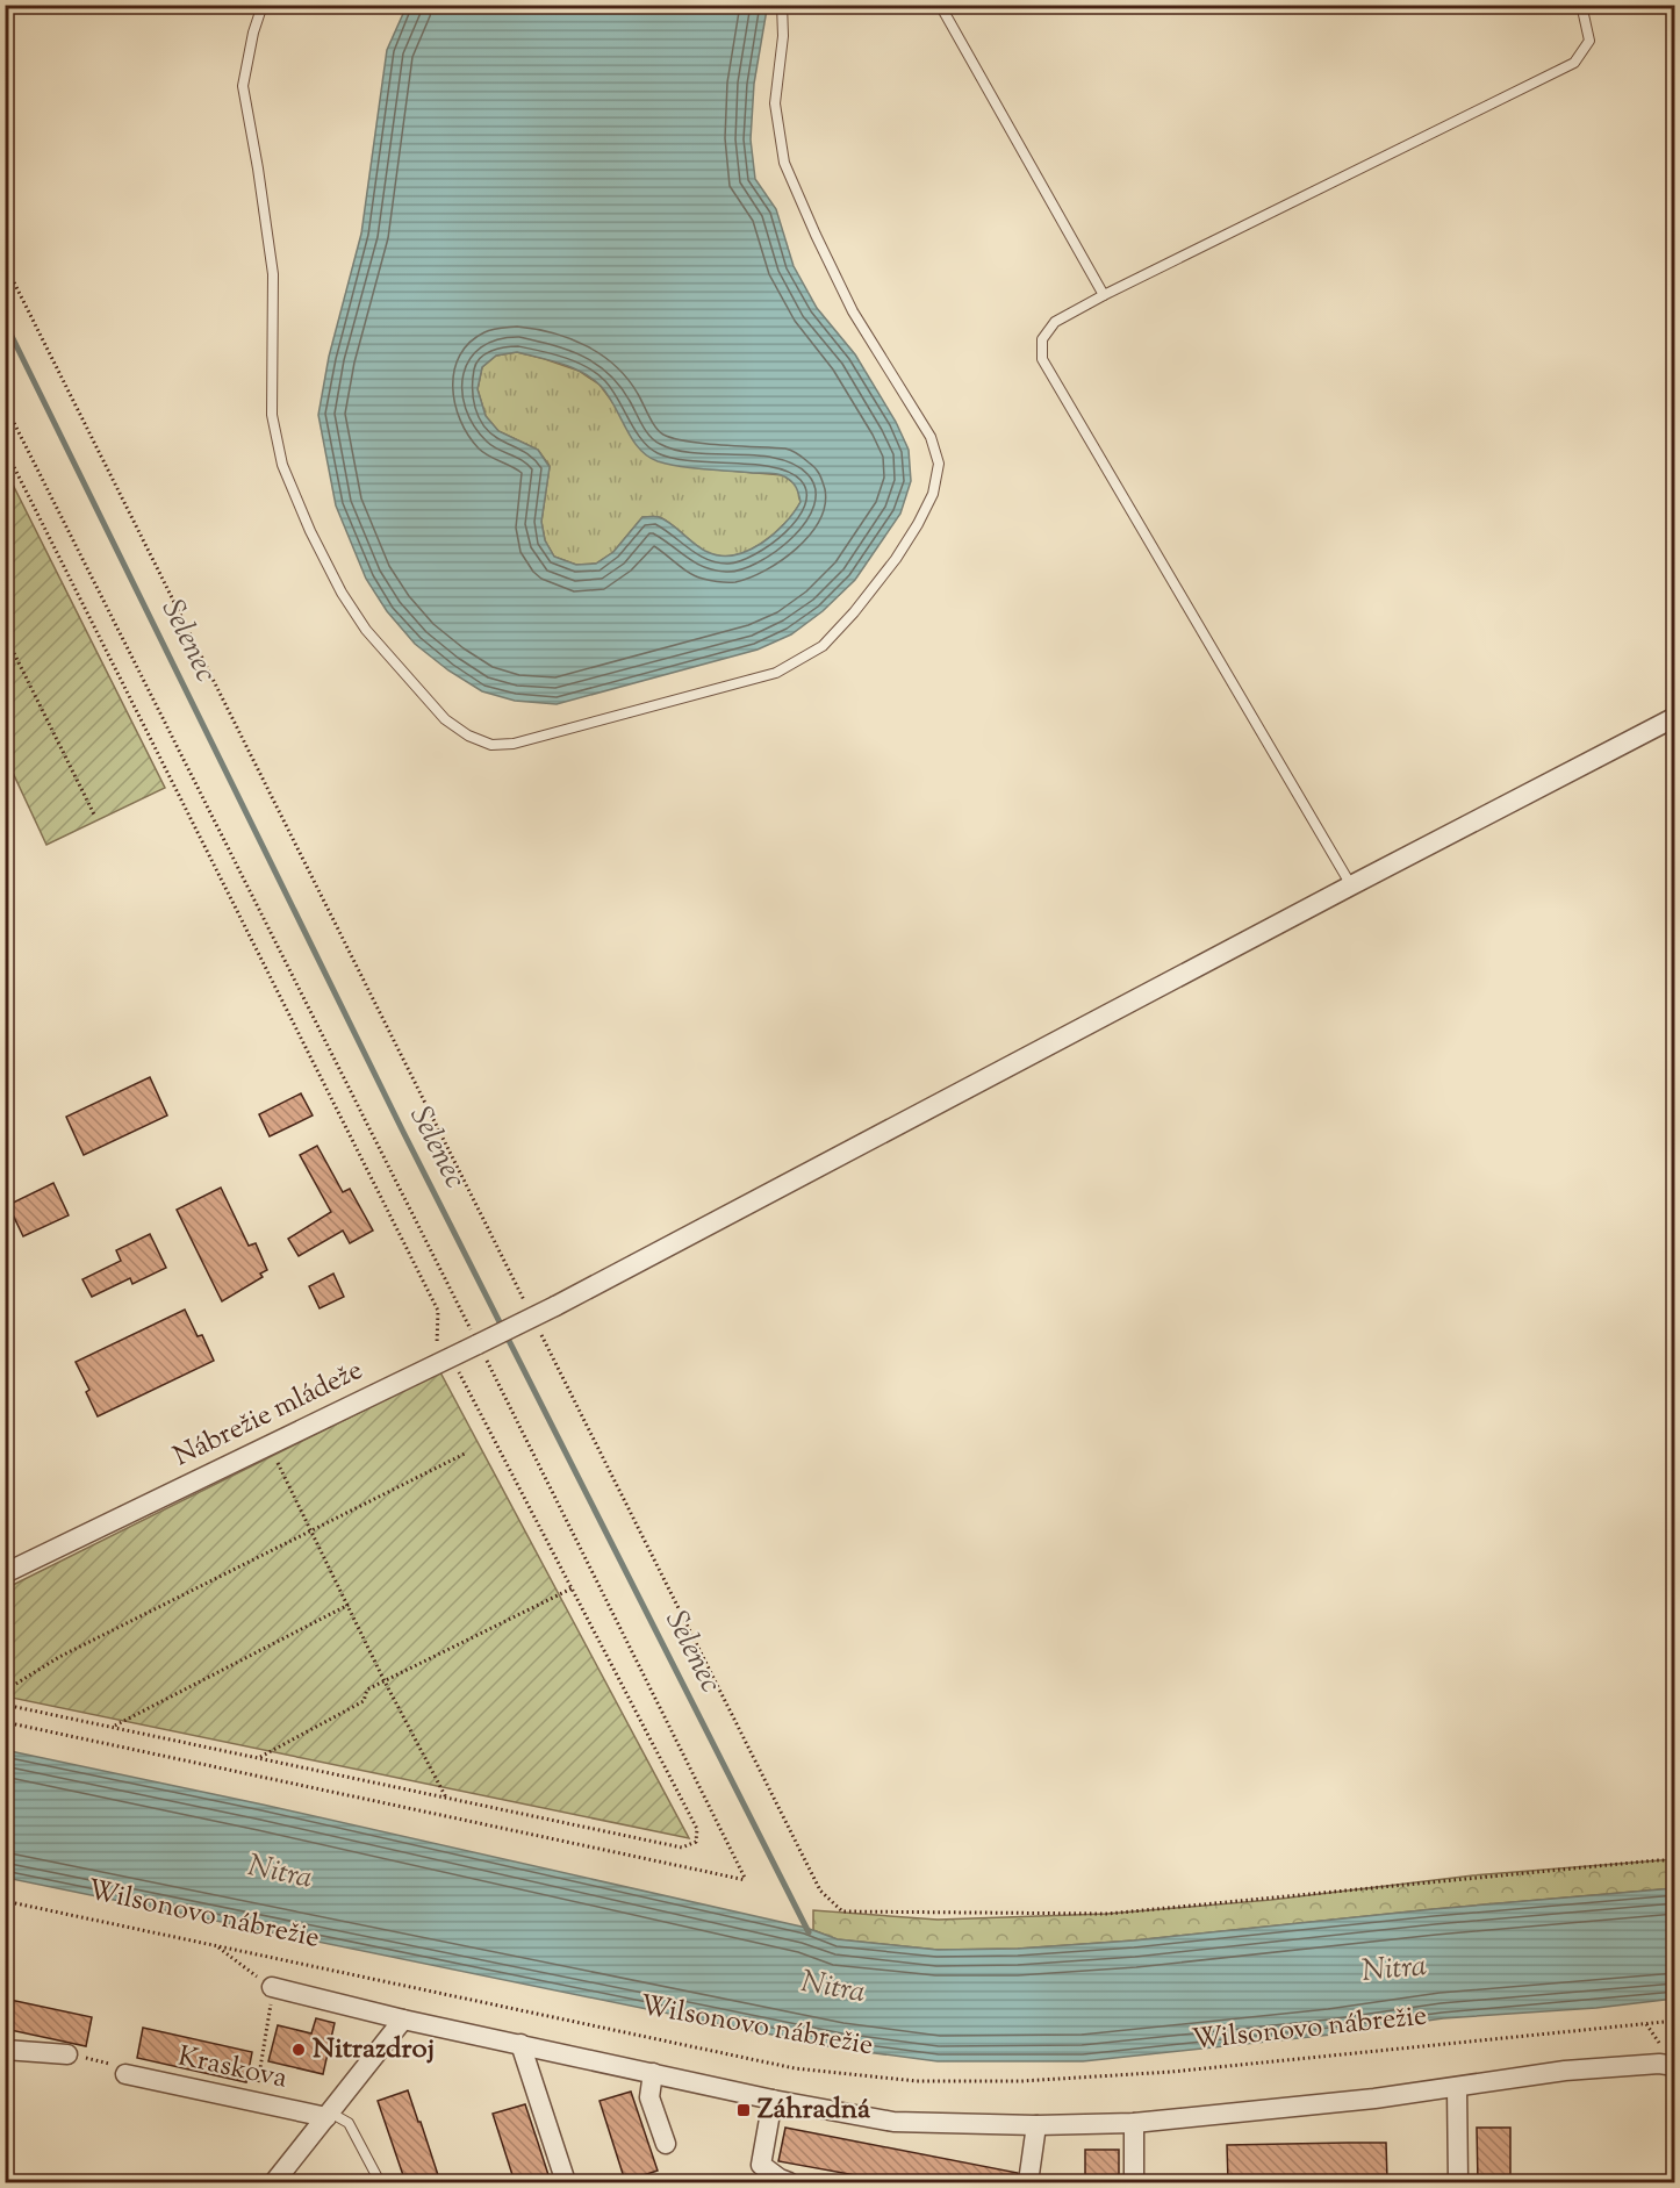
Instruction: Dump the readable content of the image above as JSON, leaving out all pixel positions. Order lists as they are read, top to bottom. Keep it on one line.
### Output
{"streets":{"street":["Nábrežie mládeže","Wilsonovo nábrežie","Kraskova"]},"water":["Selenec","Nitra"],"places":{"other":["Nitrazdroj"],"transit":["Záhradná"]}}
